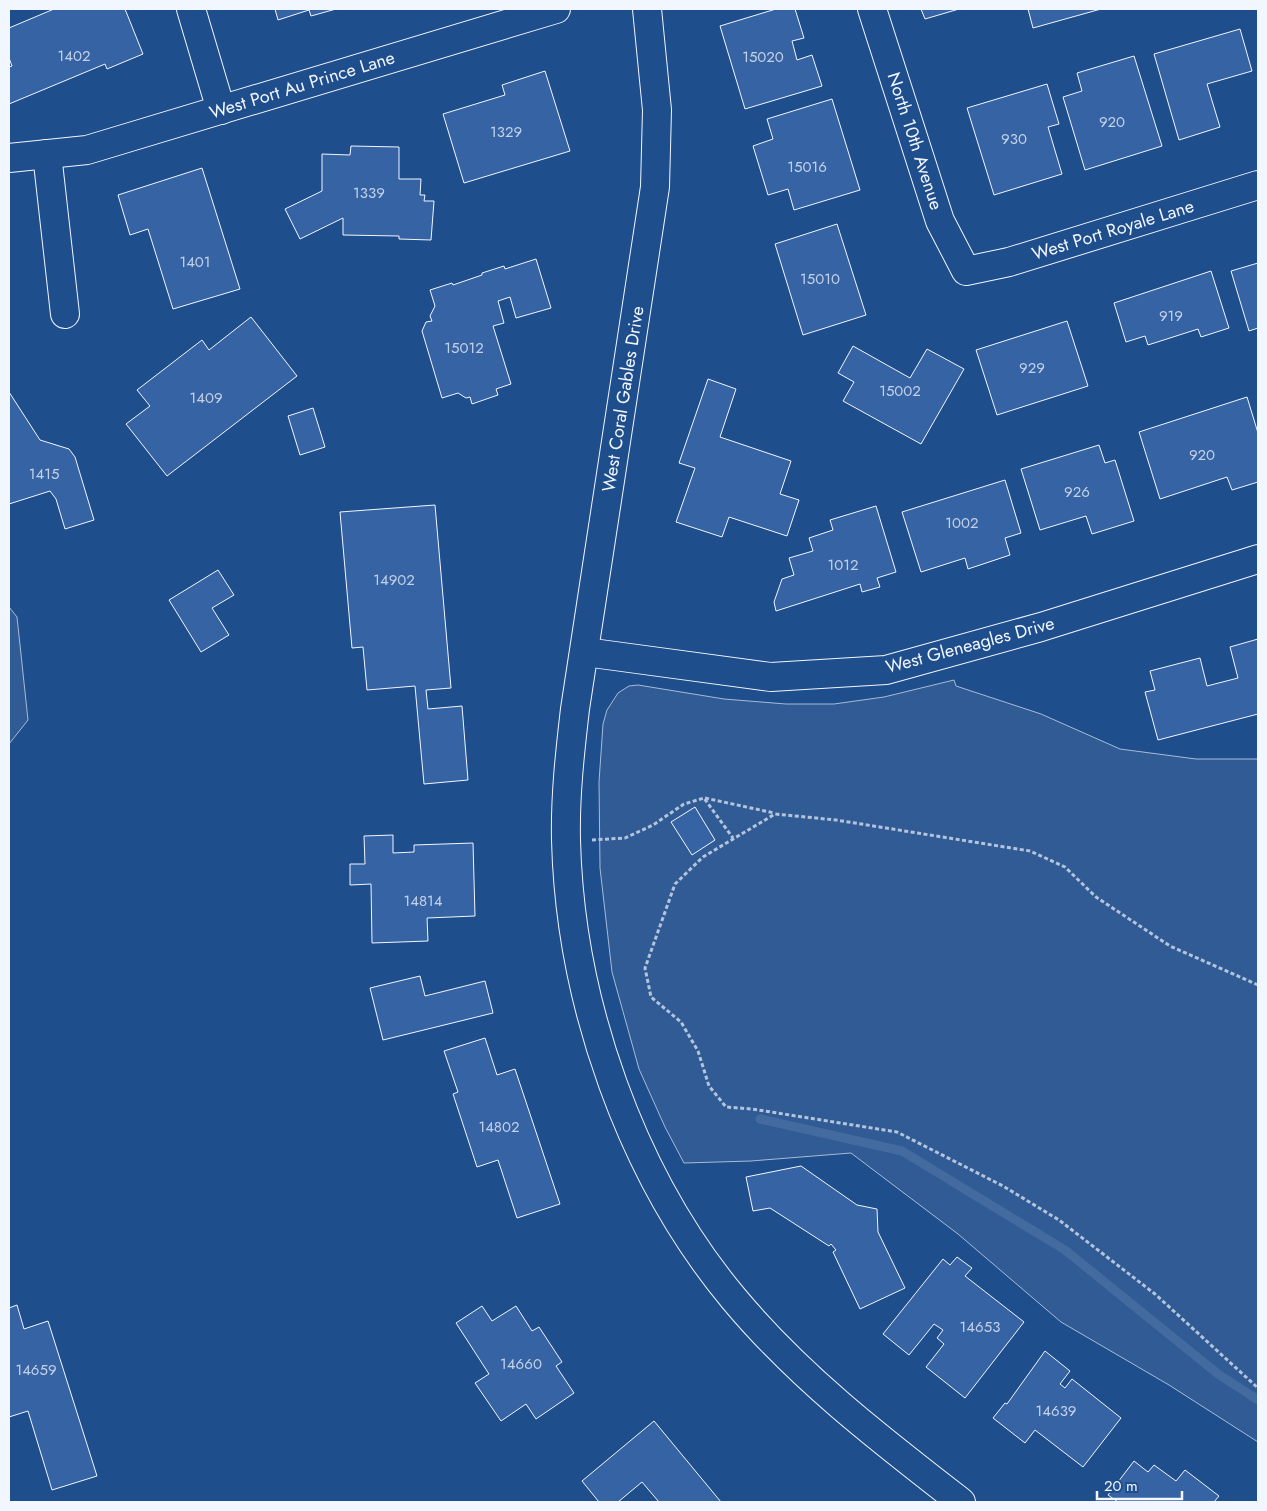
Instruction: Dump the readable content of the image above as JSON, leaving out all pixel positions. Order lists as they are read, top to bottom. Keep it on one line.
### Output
{"streets":{"street":["West Port Au Prince Lane","North 10th Avenue","West Port Royale Lane","West Coral Gables Drive","West Gleneagles Drive"]},"crossings":[["North 10th Avenue","West Port Royale Lane"],["West Coral Gables Drive","West Gleneagles Drive"]],"house_numbers":["1402","15020","920","1329","930","15016","1339","1401","15010","919","15012","929","15002","1409","920","1415","926","1002","1012","14902","14814","14802","14653","14660","14659","14639"],"scale_bar":"20 m"}
